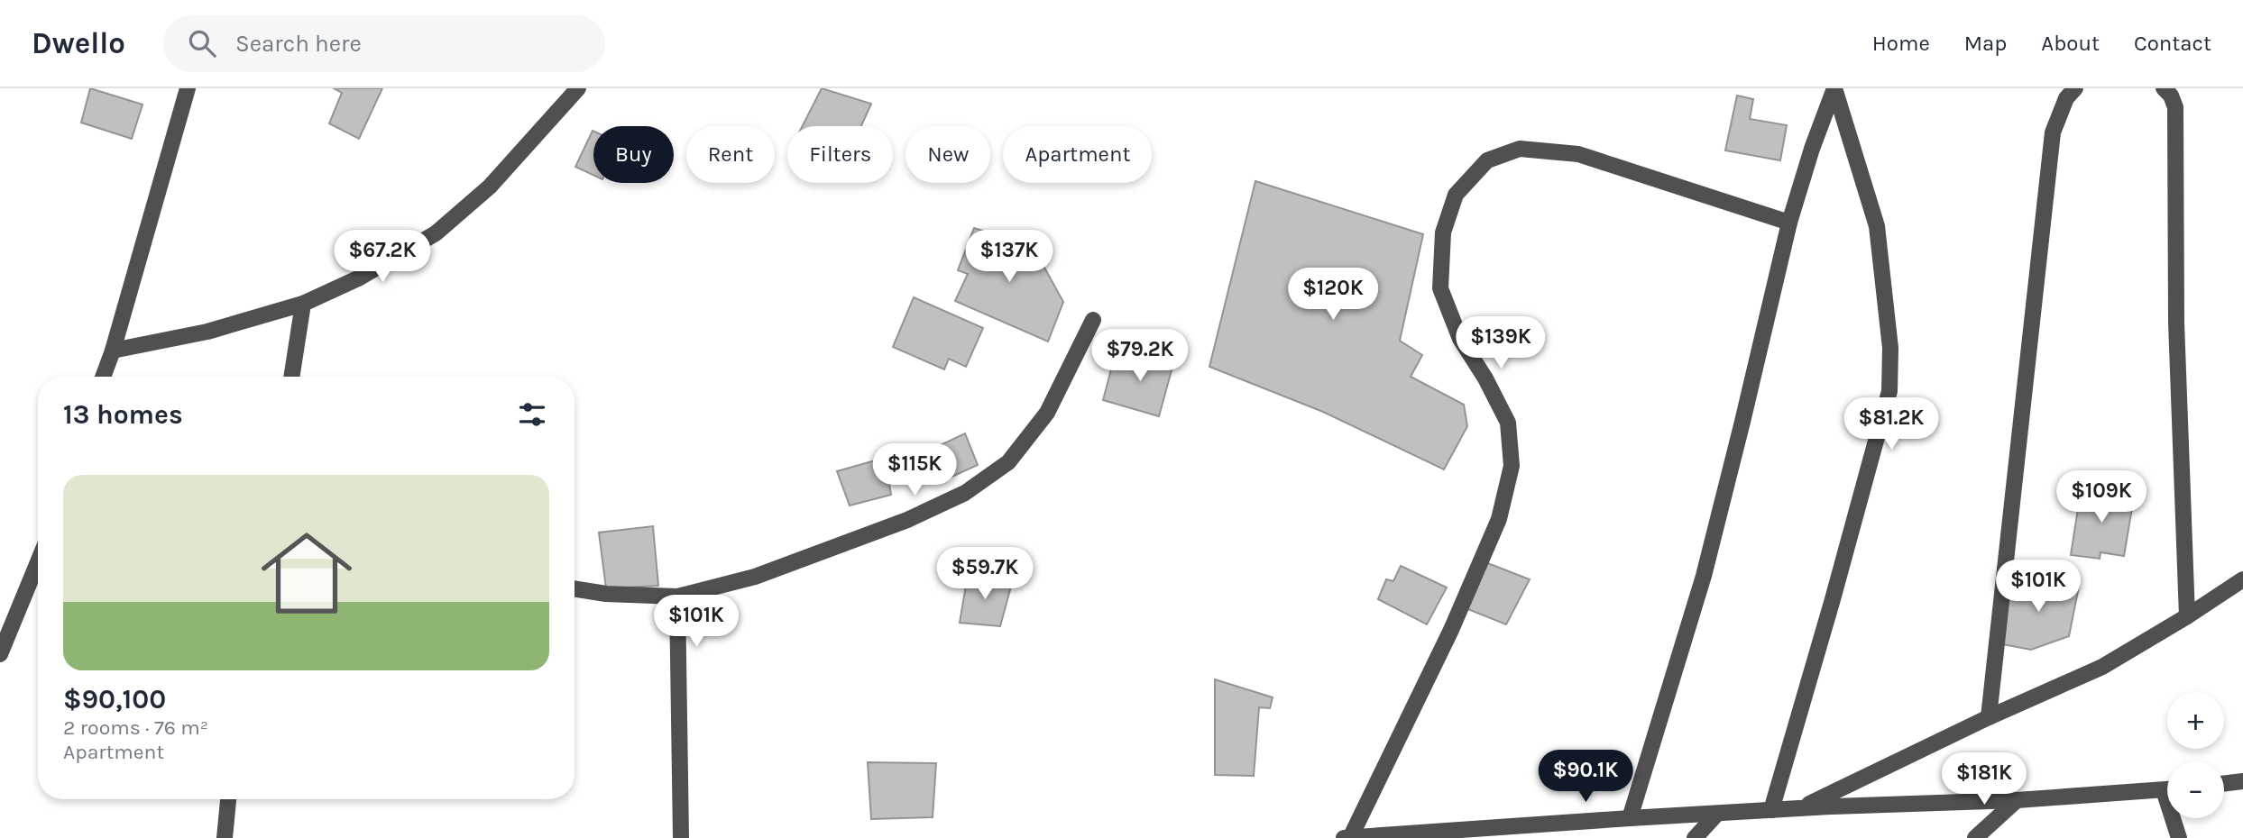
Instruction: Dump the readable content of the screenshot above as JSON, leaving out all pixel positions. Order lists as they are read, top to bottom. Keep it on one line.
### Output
{"page":{"header":"Dwello","search":"Search here","nav":["Home","Map","About","Contact"],"chip":["Buy","Rent","Filters","New","Apartment"],"price":["$67.2K","$137K","$120K","$139K","$79.2K","$81.2K","$115K","$109K","$59.7K","$101K","$101K","$90.1K","$181K"],"heading":"13 homes","list":[{"name":"$90,100","note":"2 rooms · 76 m² · Apartment"}],"map_buttons":["+","−"]}}
